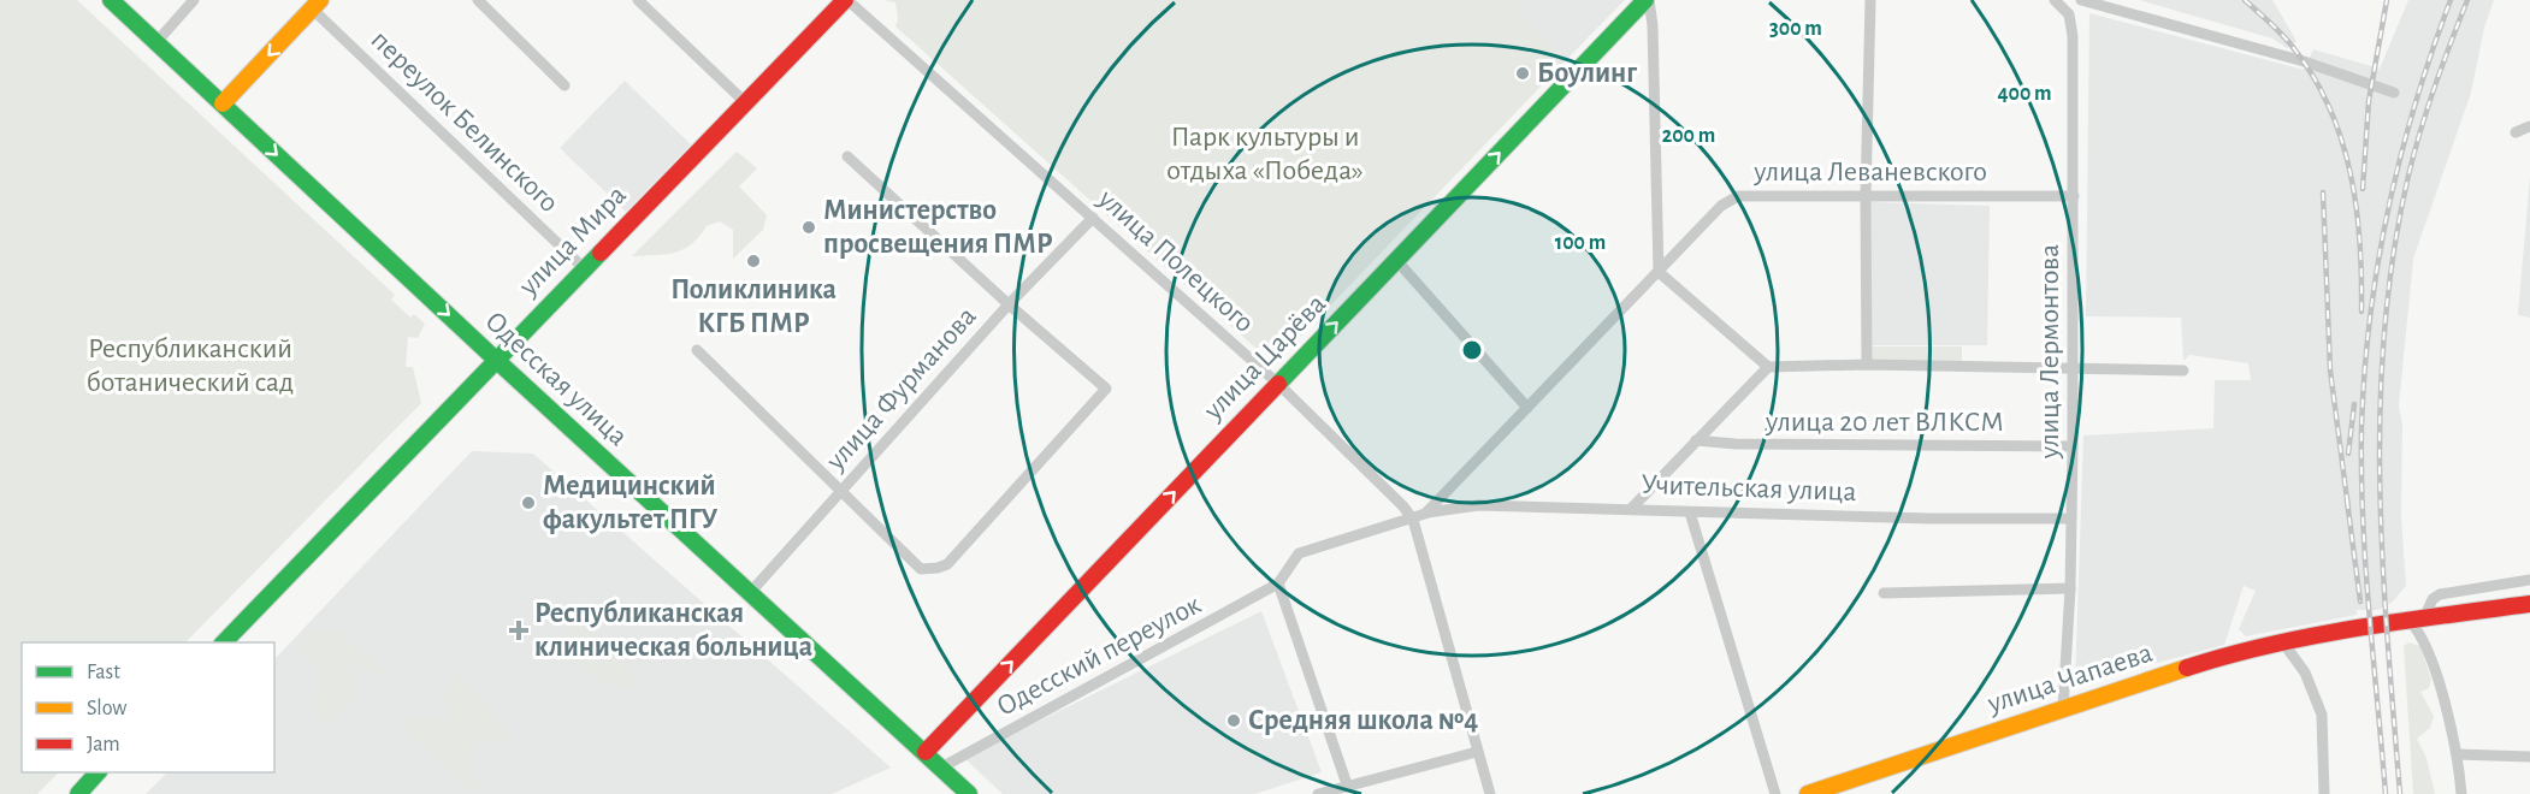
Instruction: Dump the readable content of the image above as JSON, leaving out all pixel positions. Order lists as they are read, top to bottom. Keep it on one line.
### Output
{"streets":{"main road":["улица Мира","улица Царёва","Одесская улица","улица Чапаева"],"street":["переулок Белинского","улица Леваневского","улица Полецкого","улица Лермонтова","улица Фурманова","улица 20 лет ВЛКСМ","Учительская улица","Одесский переулок"]},"crossings":[["переулок Белинского","улица Мира"],["улица Леваневского","улица Полецкого"],["улица Леваневского","улица Лермонтова"],["улица Леваневского","Учительская улица"],["улица Мира","улица Полецкого"],["улица Мира","Одесская улица"],["улица Полецкого","улица Царёва"],["улица Полецкого","улица Фурманова"],["улица Лермонтова","улица 20 лет ВЛКСМ"],["улица Лермонтова","Учительская улица"],["улица Лермонтова","улица Чапаева"],["улица Царёва","Одесская улица"],["Одесская улица","улица Фурманова"],["Одесская улица","Одесский переулок"]],"one_way":["улица Царёва"],"parks":["Парк культуры и отдыха «Победа»","Республиканский ботанический сад"],"places":{"other":["Боулинг","Министерство просвещения ПМР","Поликлиника КГБ ПМР","Медицинский факультет ПГУ","Средняя школа №4"],"health":["Республиканская клиническая больница"]},"legend":["Fast","Slow","Jam"],"rings":["300 m","400 m","200 m","100 m"]}
